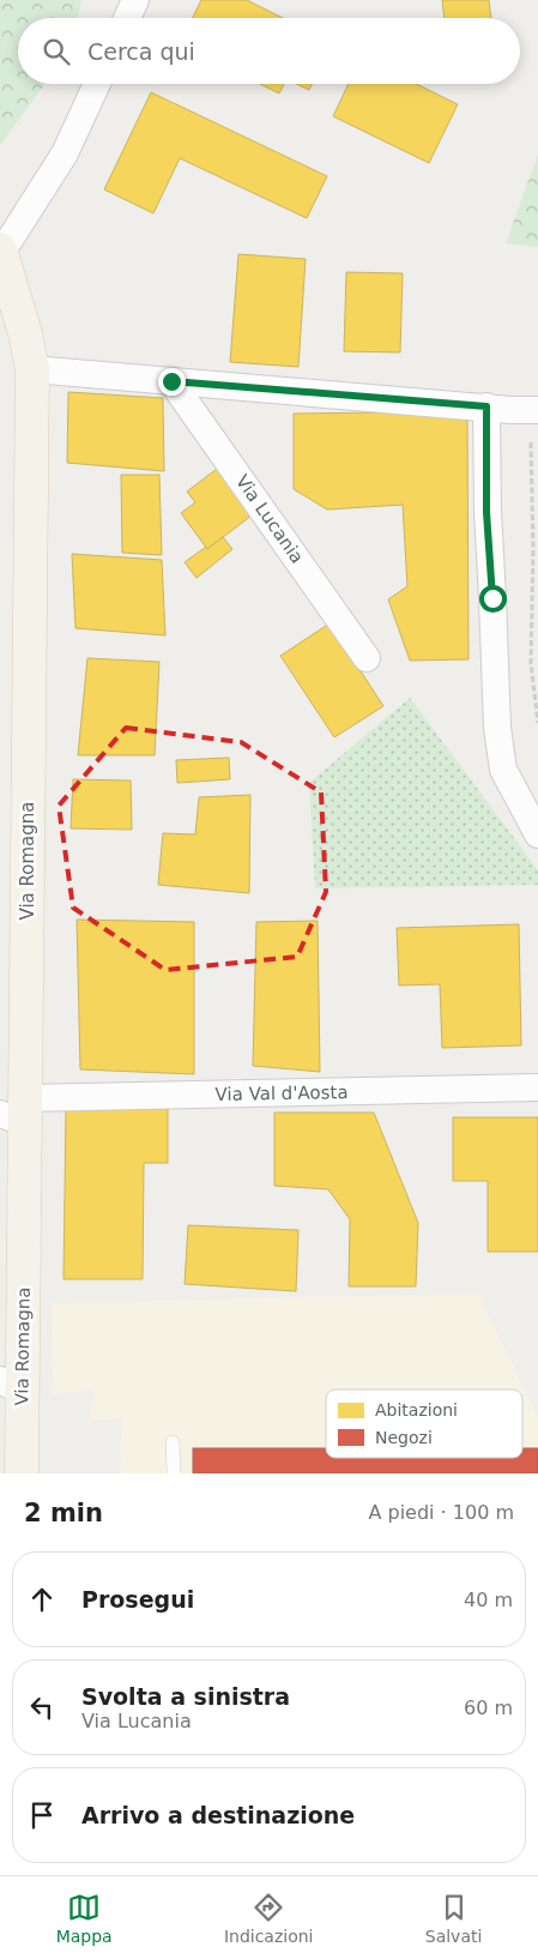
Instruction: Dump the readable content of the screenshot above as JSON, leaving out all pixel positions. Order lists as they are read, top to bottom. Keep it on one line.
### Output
{"streets":{"main road":["Via Romagna"],"street":["Via Lucania","Via Val d'Aosta"]},"crossings":[["Via Romagna","Via Val d'Aosta"]],"legend":["Abitazioni","Negozi"],"page":{"search":"Cerca qui","heading":["2 min","A piedi · 100 m"],"list":[["Prosegui","40 m"],["Svolta a sinistra","Via Lucania","60 m"],"Arrivo a destinazione"],"nav":["Mappa","Indicazioni","Salvati"]}}
